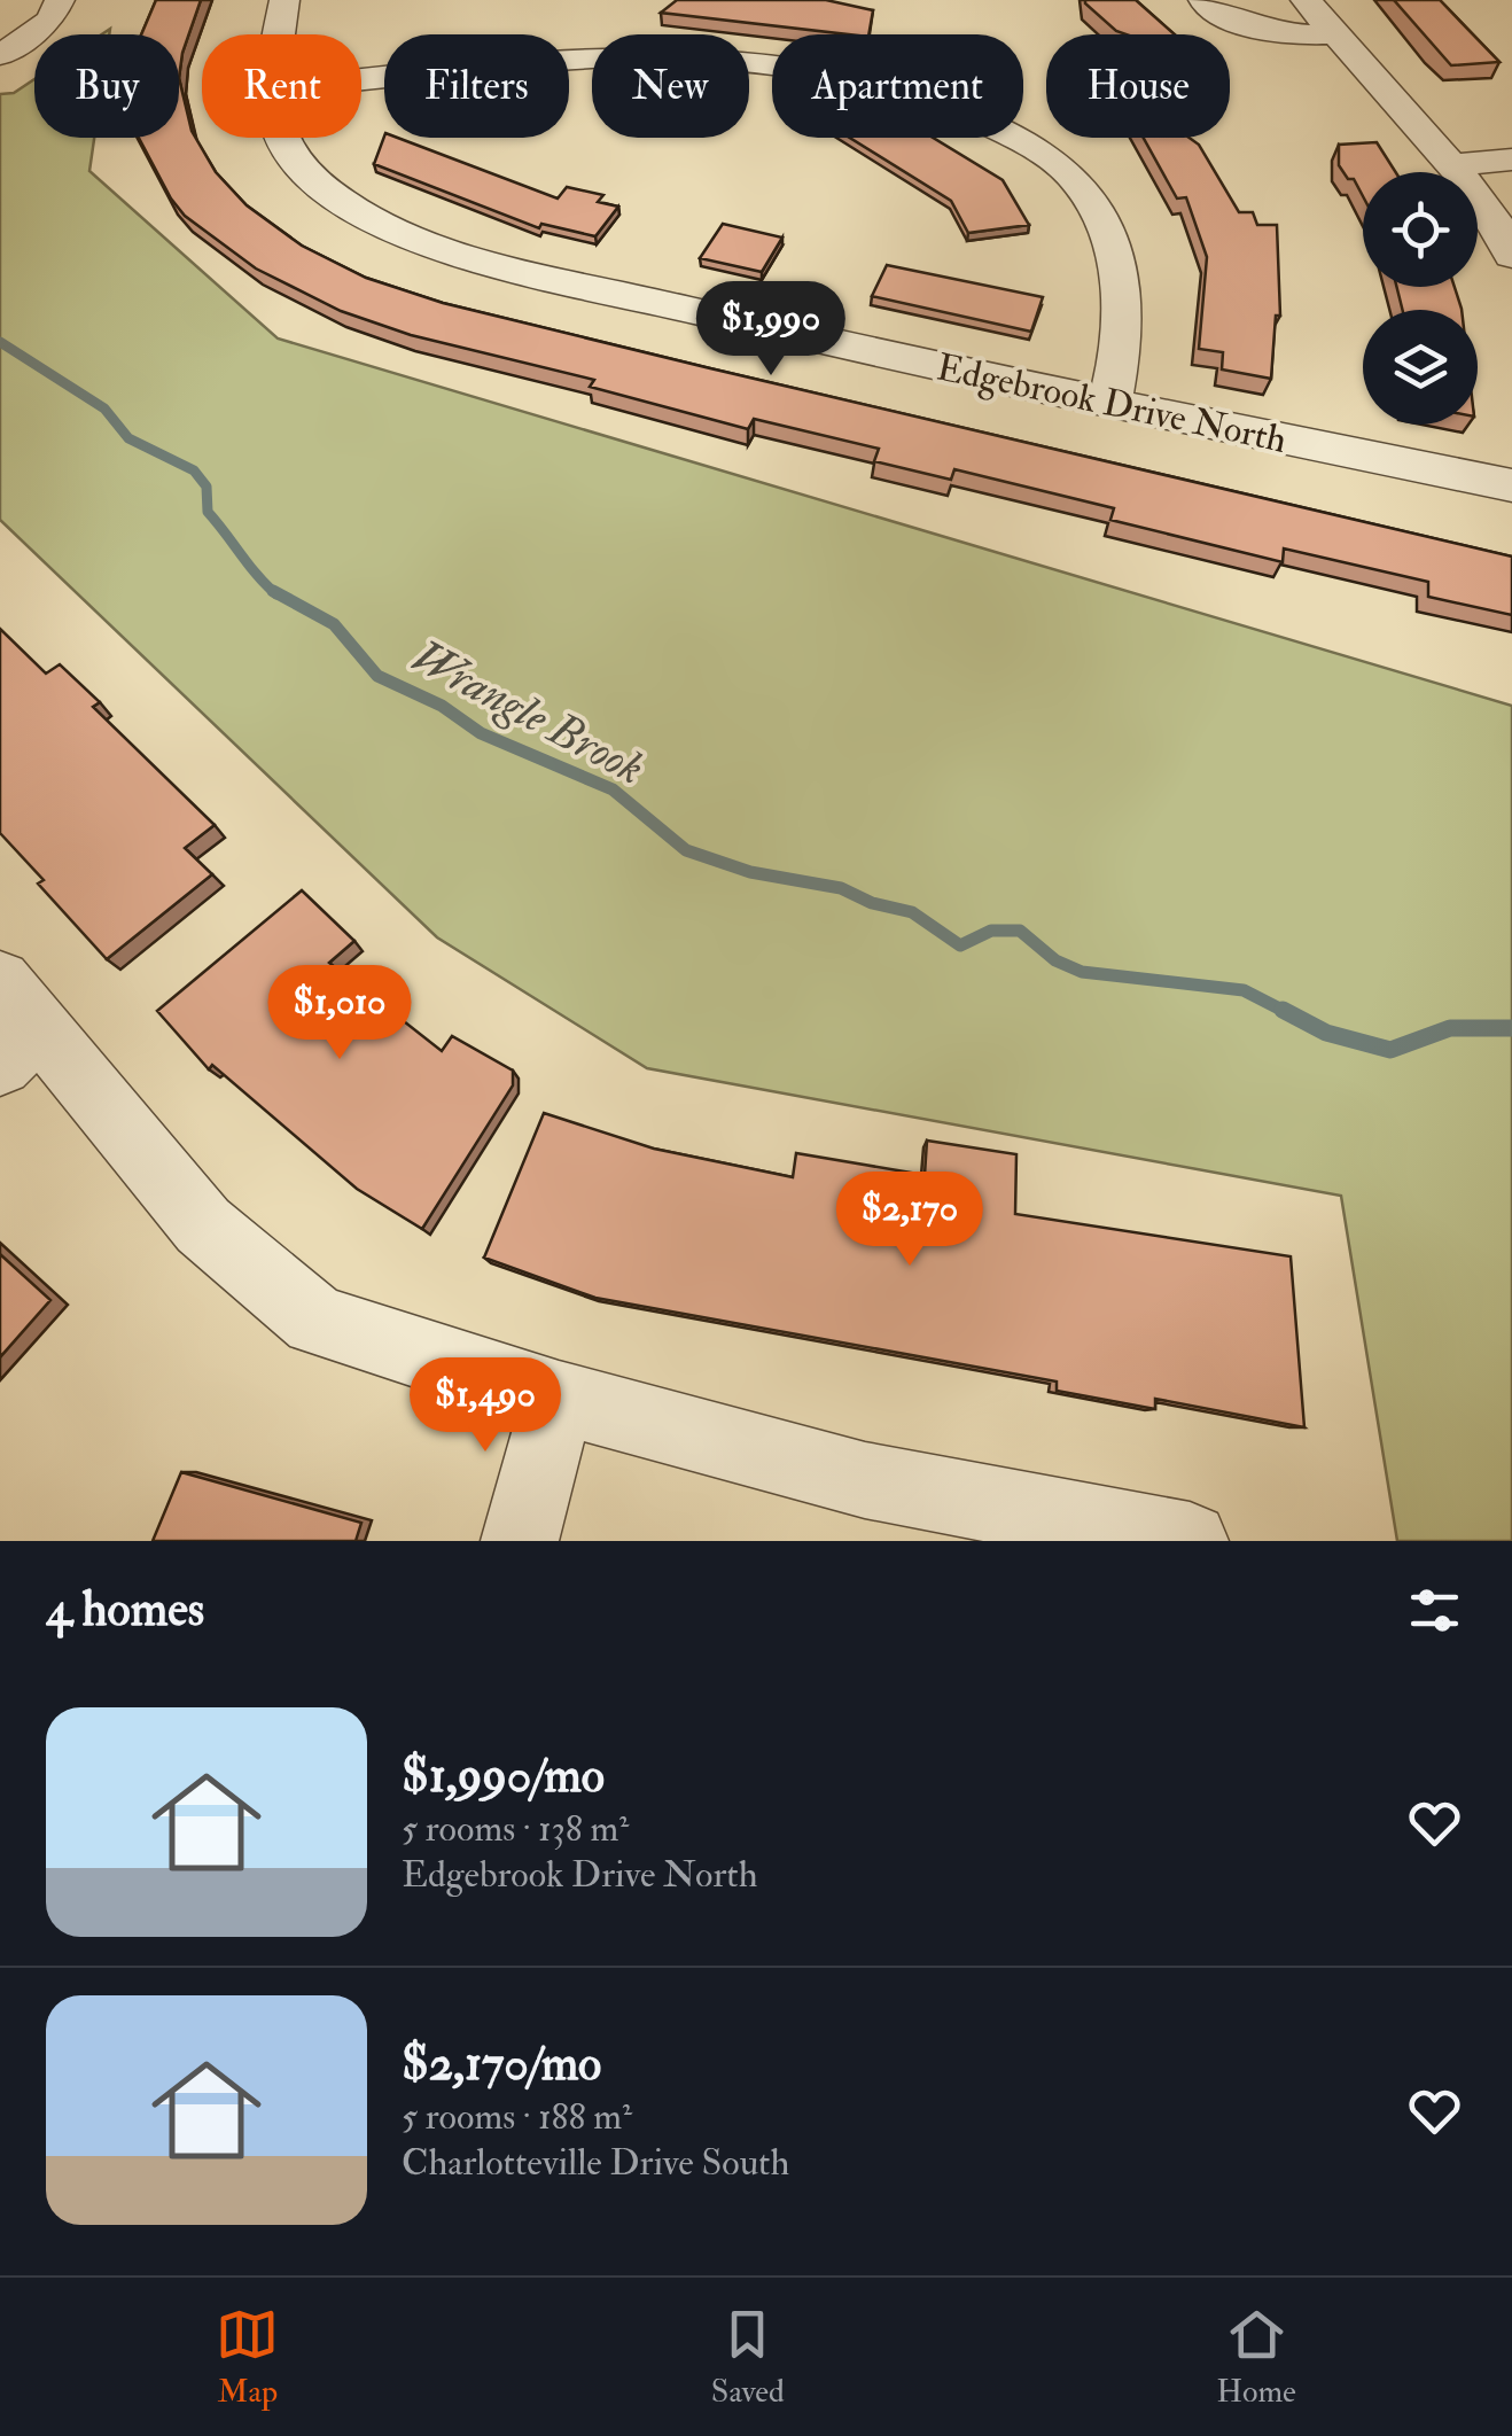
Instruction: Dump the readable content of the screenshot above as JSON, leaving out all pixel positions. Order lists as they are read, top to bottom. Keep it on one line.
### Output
{"streets":{"street":["Edgebrook Drive North"]},"water":["Wrangle Brook"],"page":{"chip":["Buy","Rent","Filters","New","Apartment","House"],"price":["$1,990","$1,010","$2,170","$1,490"],"heading":"4 homes","list":[{"name":"$1,990/mo","note":"5 rooms · 138 m² · Edgebrook Drive North"},{"name":"$2,170/mo","note":"5 rooms · 188 m² · Charlotteville Drive South"}],"tabs":["Map","Saved","Home"]}}
